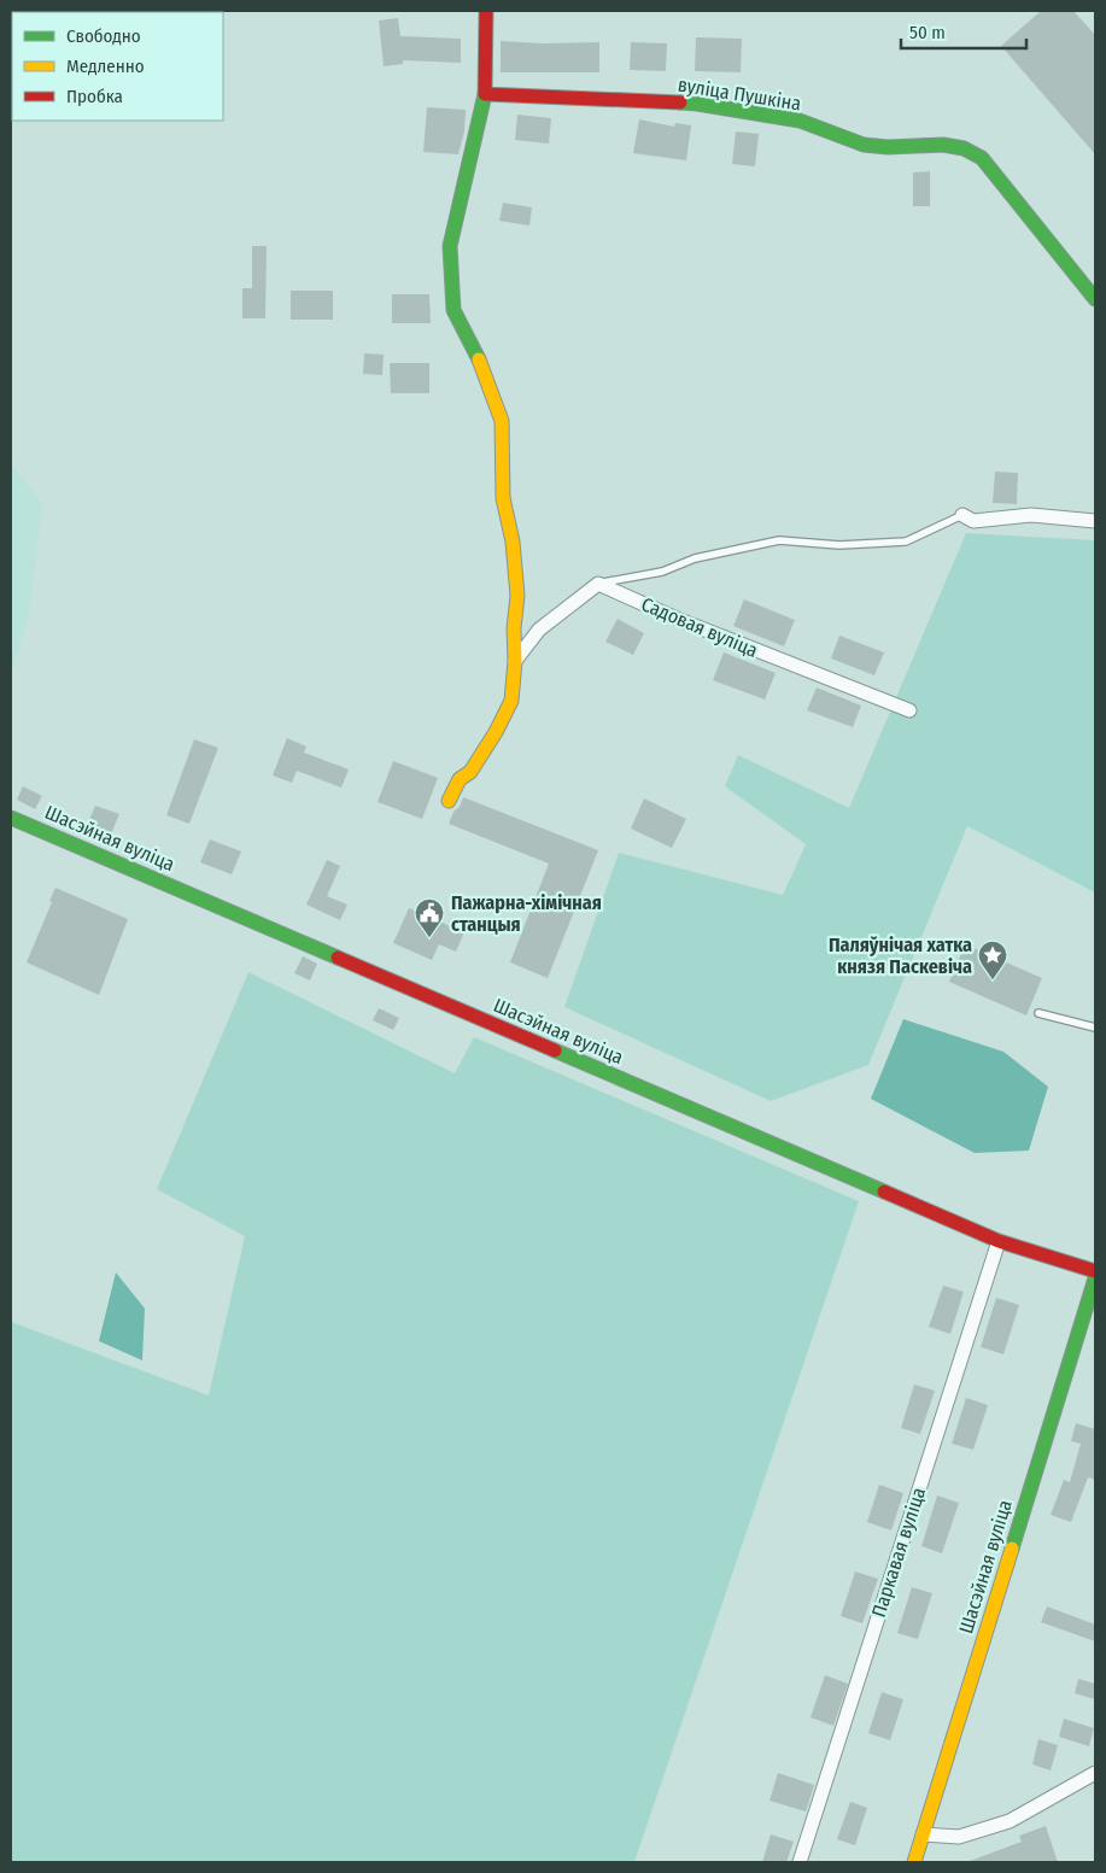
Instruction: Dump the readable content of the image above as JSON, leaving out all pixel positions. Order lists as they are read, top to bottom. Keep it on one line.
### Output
{"streets":{"street":["вуліца Пушкіна","Садовая вуліца","Шасэйная вуліца","Паркавая вуліца"]},"crossings":[["Шасэйная вуліца","Паркавая вуліца"]],"places":{"public building":["Пажарна-хімічная станцыя"],"place":["Паляўнічая хатка князя Паскевіча"]},"legend":["Свободно","Медленно","Пробка"],"scale_bar":"50 m"}
